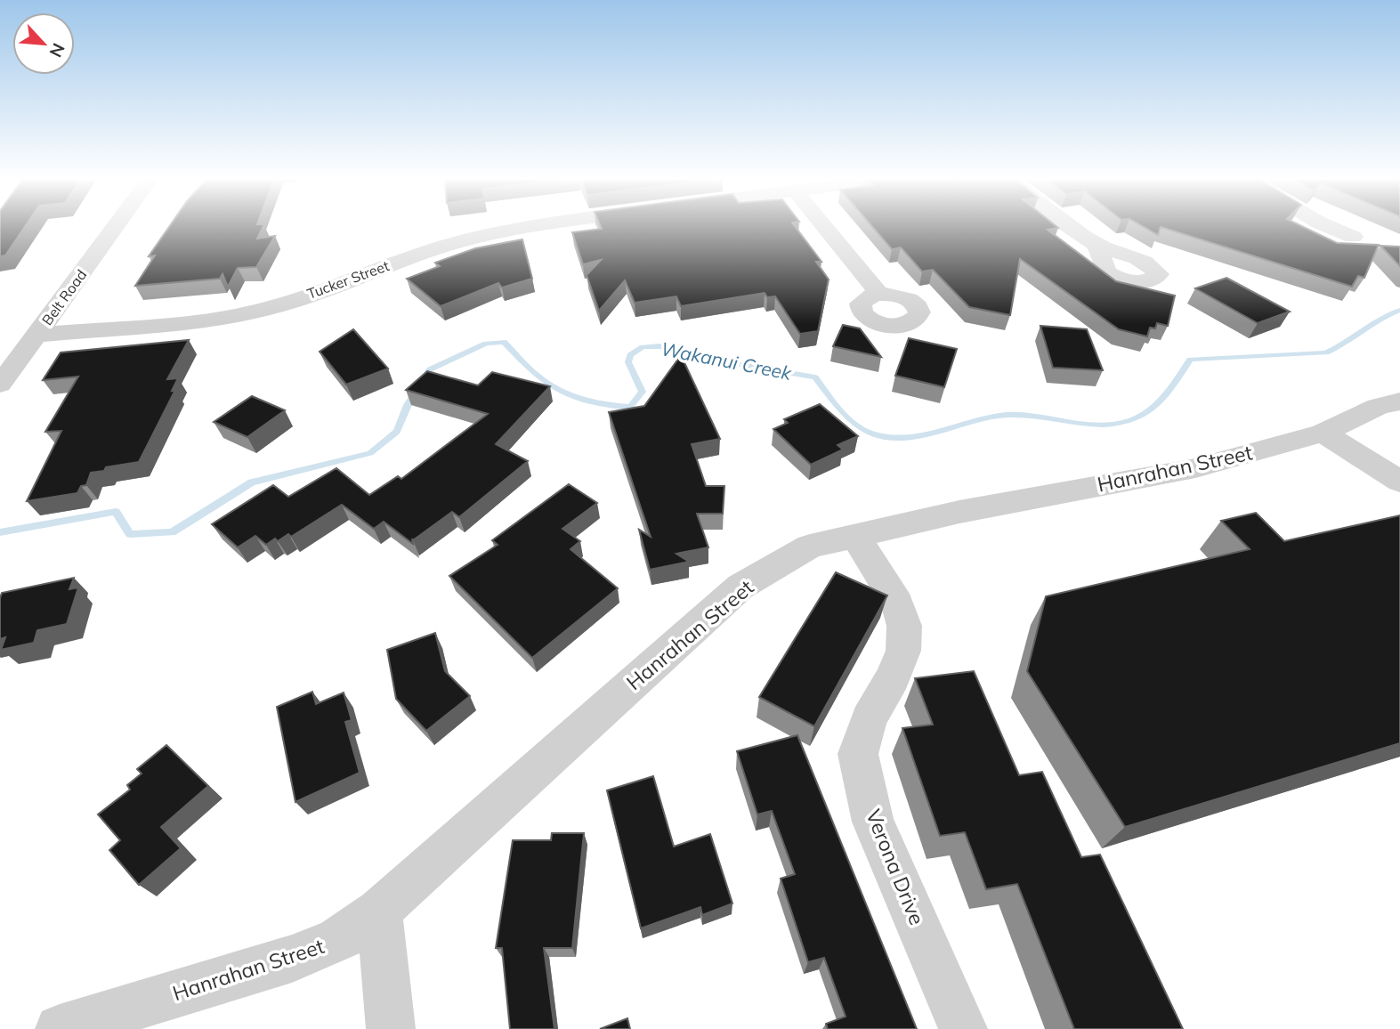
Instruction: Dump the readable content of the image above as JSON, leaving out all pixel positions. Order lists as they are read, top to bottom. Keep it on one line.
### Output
{"streets":{"street":["Tucker Street","Belt Road","Hanrahan Street","Verona Drive"]},"crossings":[["Tucker Street","Belt Road"],["Hanrahan Street","Verona Drive"]],"water":["Wakanui Creek"],"north":"bottom right"}
